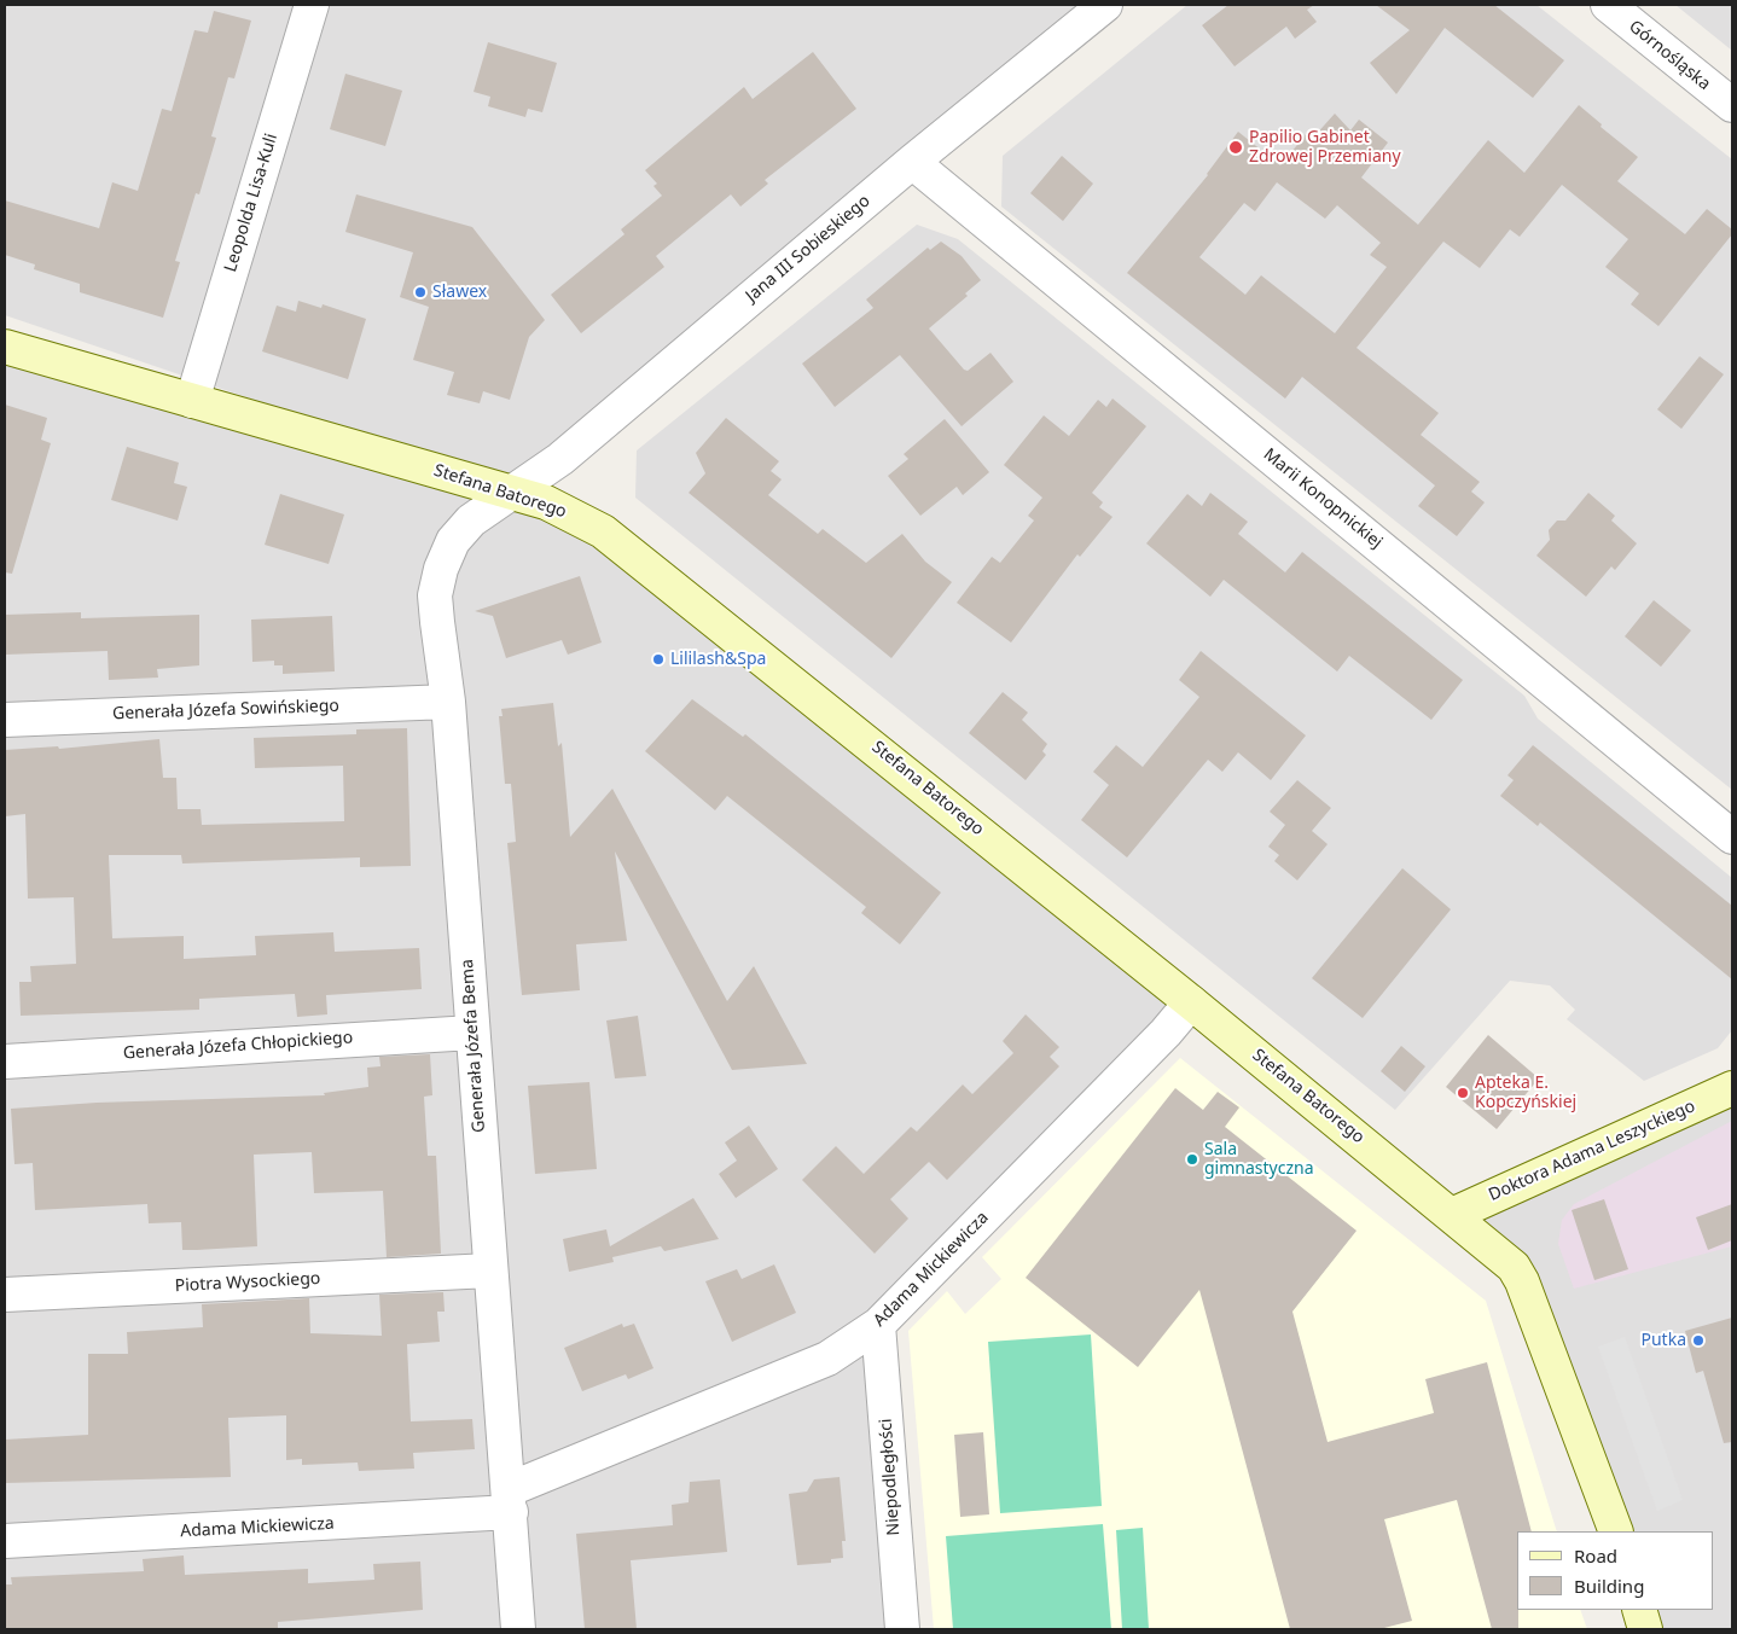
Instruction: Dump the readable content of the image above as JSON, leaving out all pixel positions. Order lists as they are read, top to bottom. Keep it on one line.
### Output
{"streets":{"street":["Górnośląska","Leopolda Lisa-Kuli","Jana III Sobieskiego","Stefana Batorego","Marii Konopnickiej","Generała Józefa Sowińskiego","Generała Józefa Chłopickiego","Generała Józefa Bema","Doktora Adama Leszyckiego","Adama Mickiewicza","Piotra Wysockiego","Niepodległości"]},"crossings":[["Leopolda Lisa-Kuli","Stefana Batorego"],["Jana III Sobieskiego","Stefana Batorego"],["Jana III Sobieskiego","Marii Konopnickiej"],["Jana III Sobieskiego","Generała Józefa Bema"],["Stefana Batorego","Generała Józefa Bema"],["Stefana Batorego","Doktora Adama Leszyckiego"],["Stefana Batorego","Adama Mickiewicza"],["Generała Józefa Sowińskiego","Generała Józefa Bema"],["Generała Józefa Chłopickiego","Generała Józefa Bema"],["Generała Józefa Bema","Adama Mickiewicza"],["Generała Józefa Bema","Piotra Wysockiego"],["Adama Mickiewicza","Niepodległości"]],"places":["Papilio Gabinet Zdrowej Przemiany","Sławex","Lililash&Spa","Apteka E. Kopczyńskiej","Sala gimnastyczna","Putka"],"legend":["Road","Building"]}
